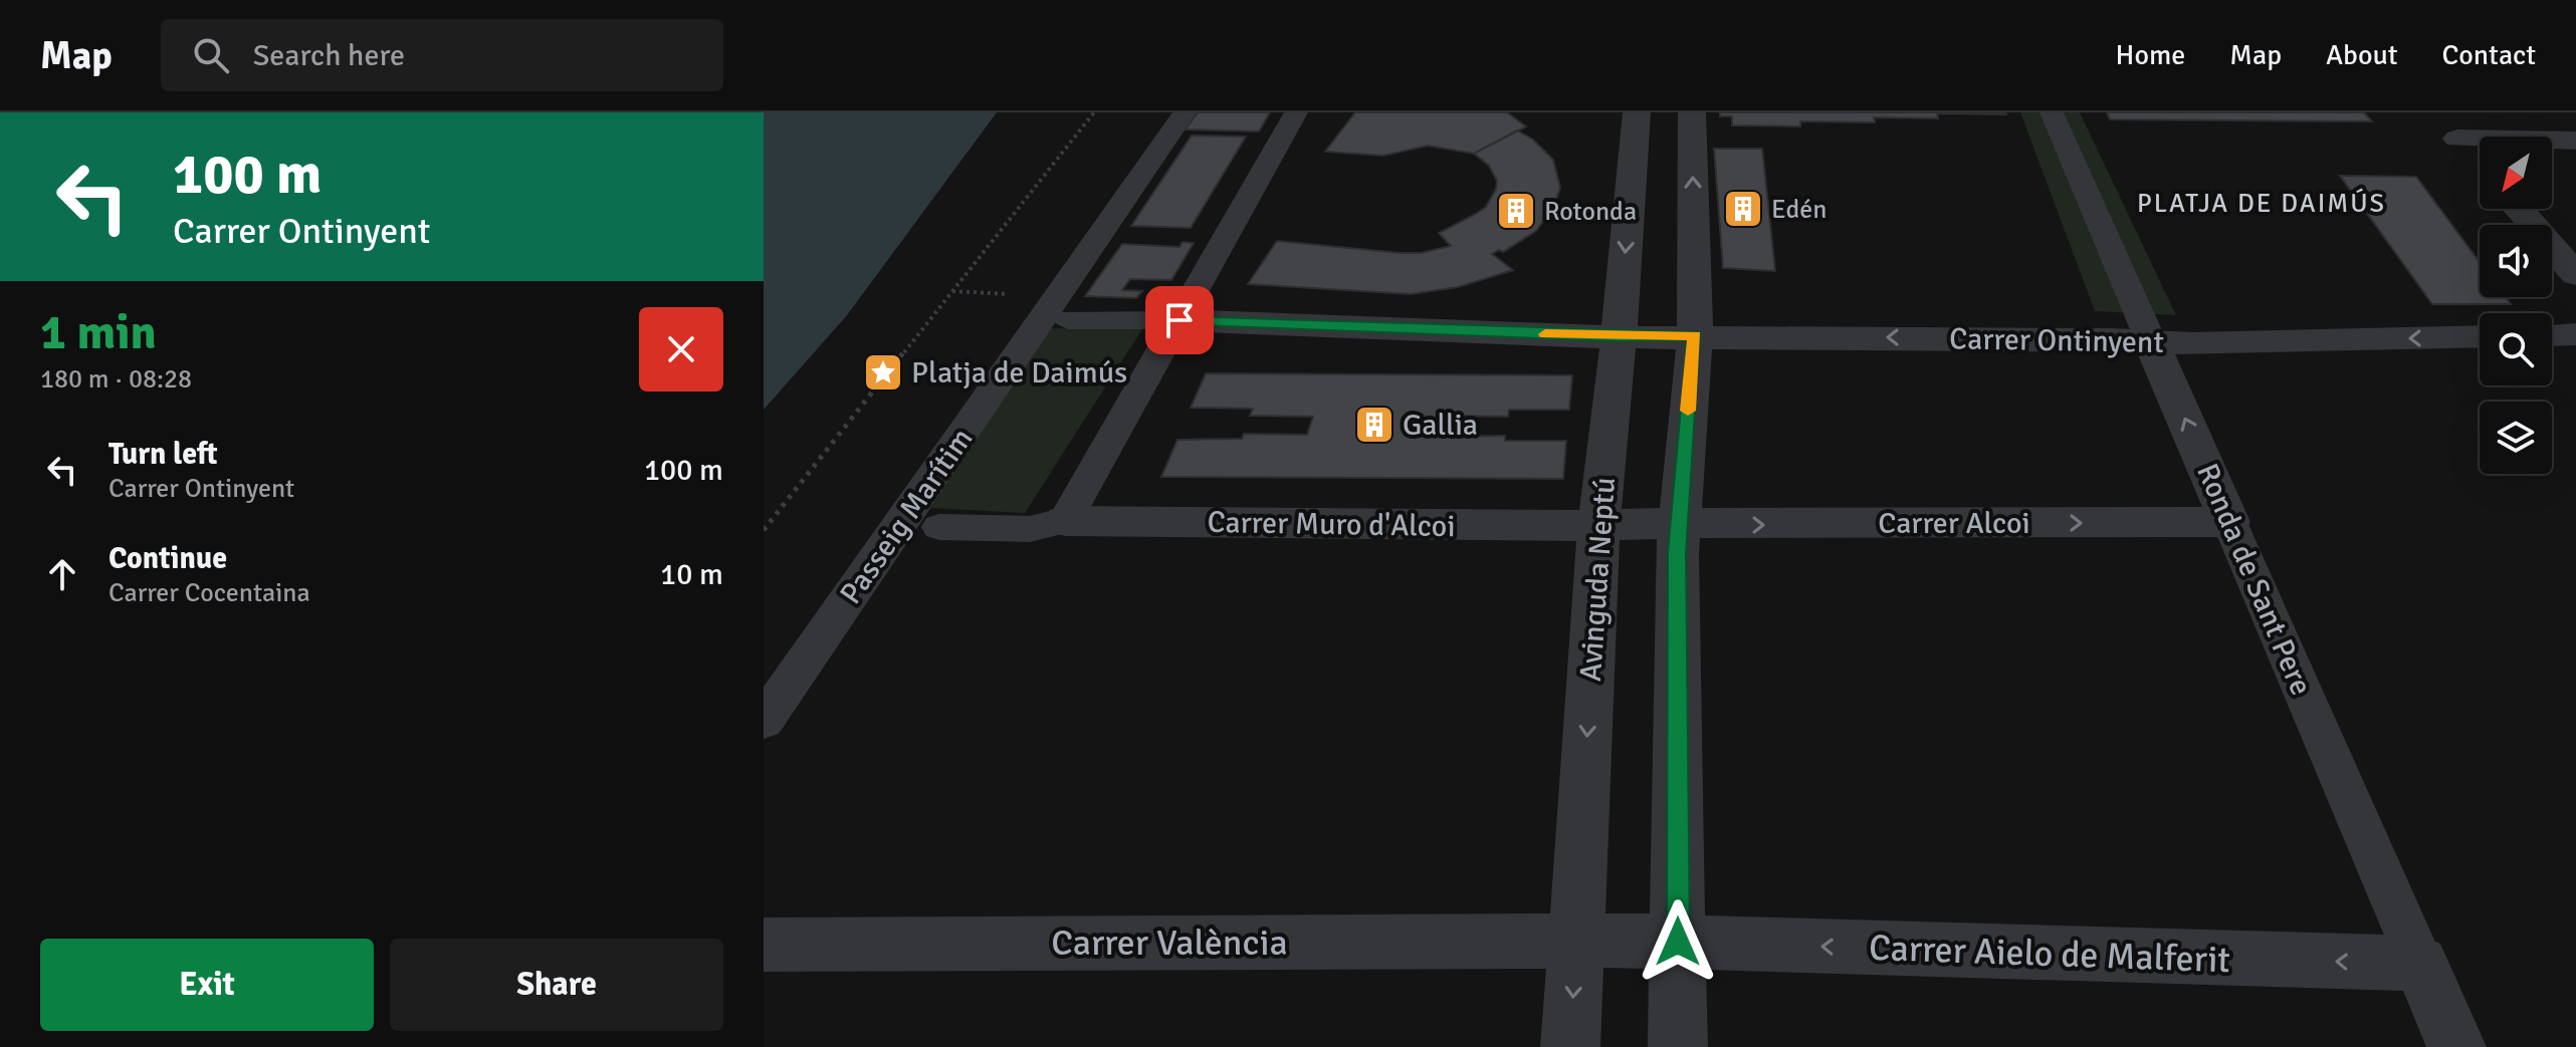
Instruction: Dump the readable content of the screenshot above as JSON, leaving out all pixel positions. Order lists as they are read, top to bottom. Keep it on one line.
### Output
{"streets":{"street":["Carrer Ontinyent","Passeig Marítim","Carrer Alcoi","Carrer Muro d'Alcoi","Avinguda Neptú","Ronda de Sant Pere","Carrer València","Carrer Aielo de Malferit"]},"crossings":[["Carrer Ontinyent","Avinguda Neptú"],["Carrer Ontinyent","Ronda de Sant Pere"],["Passeig Marítim","Carrer Muro d'Alcoi"],["Carrer Alcoi","Carrer Muro d'Alcoi"],["Carrer Alcoi","Ronda de Sant Pere"],["Carrer Muro d'Alcoi","Avinguda Neptú"],["Avinguda Neptú","Carrer València"],["Ronda de Sant Pere","Carrer Aielo de Malferit"],["Carrer València","Carrer Aielo de Malferit"]],"one_way":["Carrer Ontinyent","Carrer Alcoi","Carrer Aielo de Malferit"],"districts":["PLATJA DE DAIMÚS"],"places":{"building":["Edén","Rotonda","Gallia"],"place":["Platja de Daimús"]},"north":"bottom left","page":{"header":"Map","search":"Search here","nav":["Home","Map","About","Contact"],"turn":["100 m","Carrer Ontinyent"],"heading":["1 min","180 m · 08:28"],"list":[{"name":"Turn left","note":"Carrer Ontinyent","value":"100 m"},{"name":"Continue","note":"Carrer Cocentaina","value":"10 m"}],"buttons":["Exit","Share"]}}
